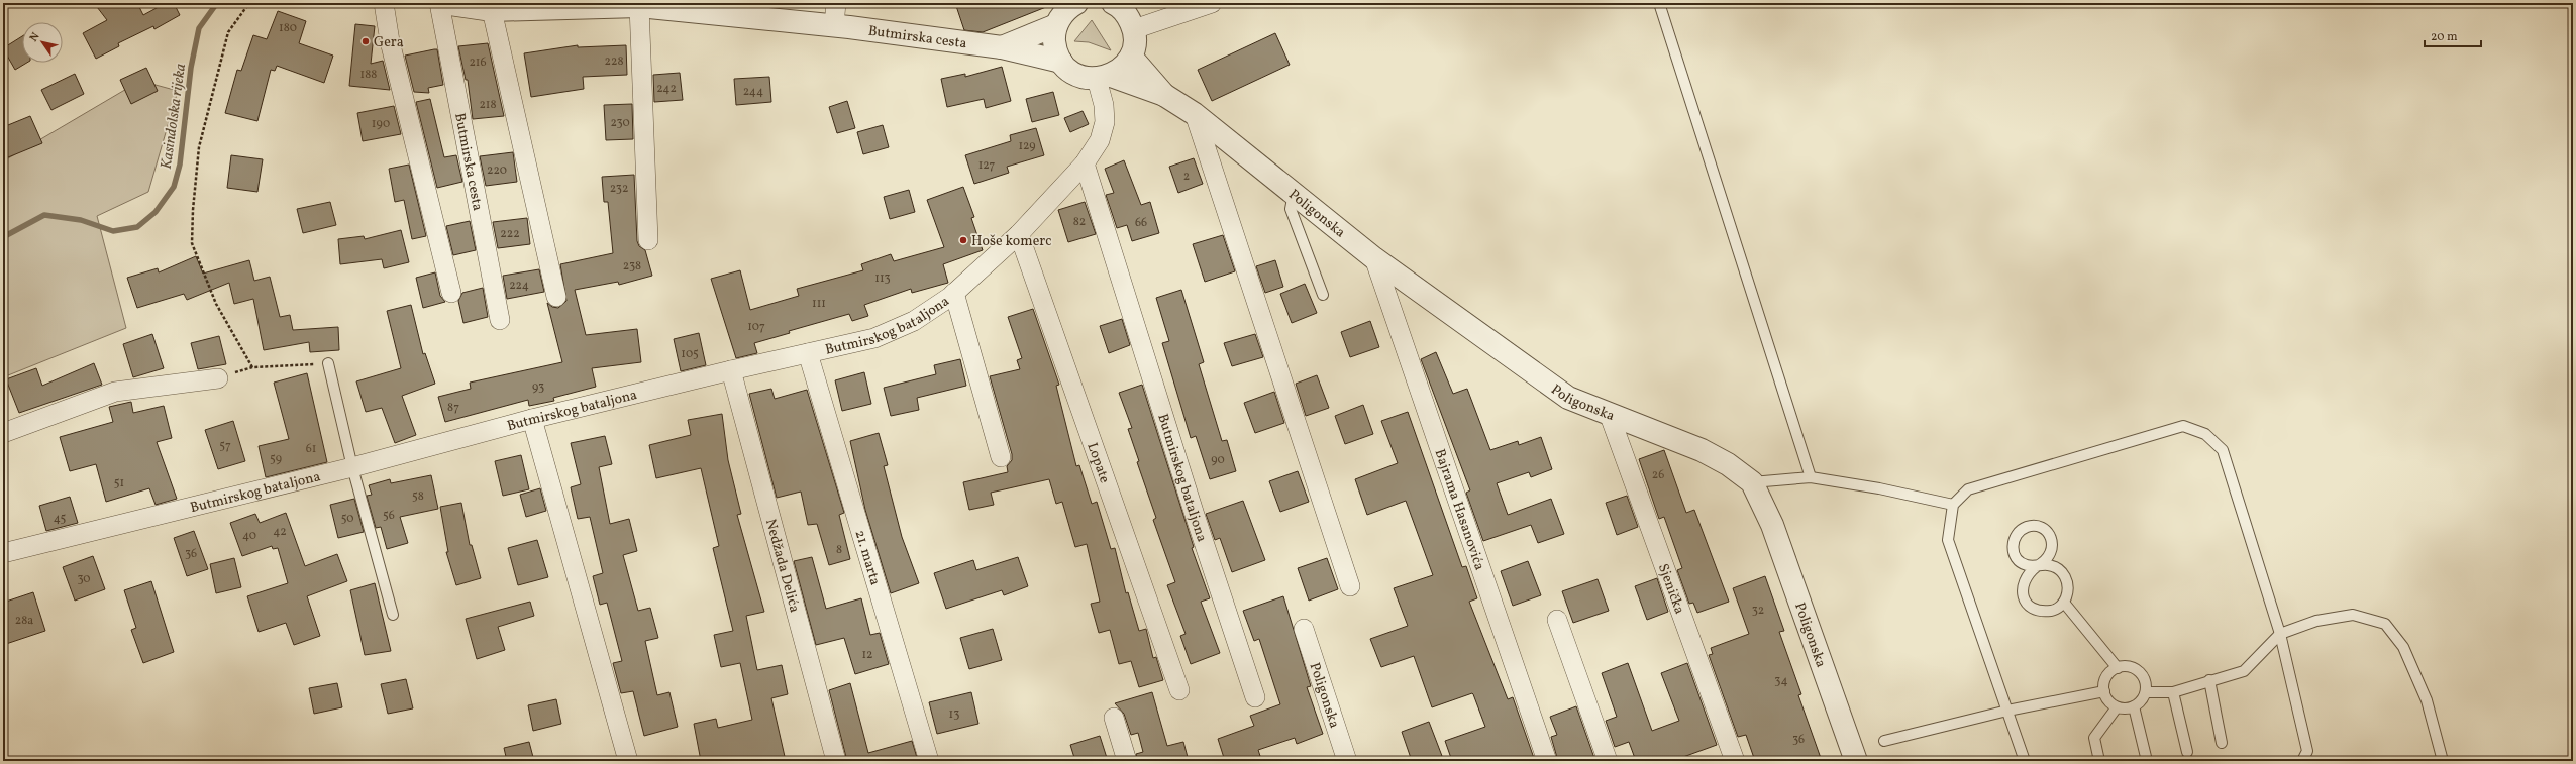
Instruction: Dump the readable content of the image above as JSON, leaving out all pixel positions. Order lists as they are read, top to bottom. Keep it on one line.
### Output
{"streets":{"street":["Butmirska cesta","Poligonska","Butmirskog bataljona","Lopate","Bajrama Hasanovića","21. marta","Nedžada Delića","Sjenička"]},"crossings":[["Butmirska cesta","Poligonska"],["Poligonska","Butmirskog bataljona"],["Poligonska","Bajrama Hasanovića"],["Poligonska","Sjenička"],["Butmirskog bataljona","Lopate"],["Butmirskog bataljona","21. marta"],["Butmirskog bataljona","Nedžada Delića"]],"water":["Kasindolska rijeka"],"places":["Gera","Hoše komerc"],"house_numbers":["180","228","216","188","242","244","218","230","190","129","127","220","2","232","82","66","222","238","113","224","111","107","105","93","87","57","61","59","90","26","51","58","56","45","50","42","40","8","36","30","32","28a","12","34","13","36"],"scale_bar":"20 m","north":"top left"}
